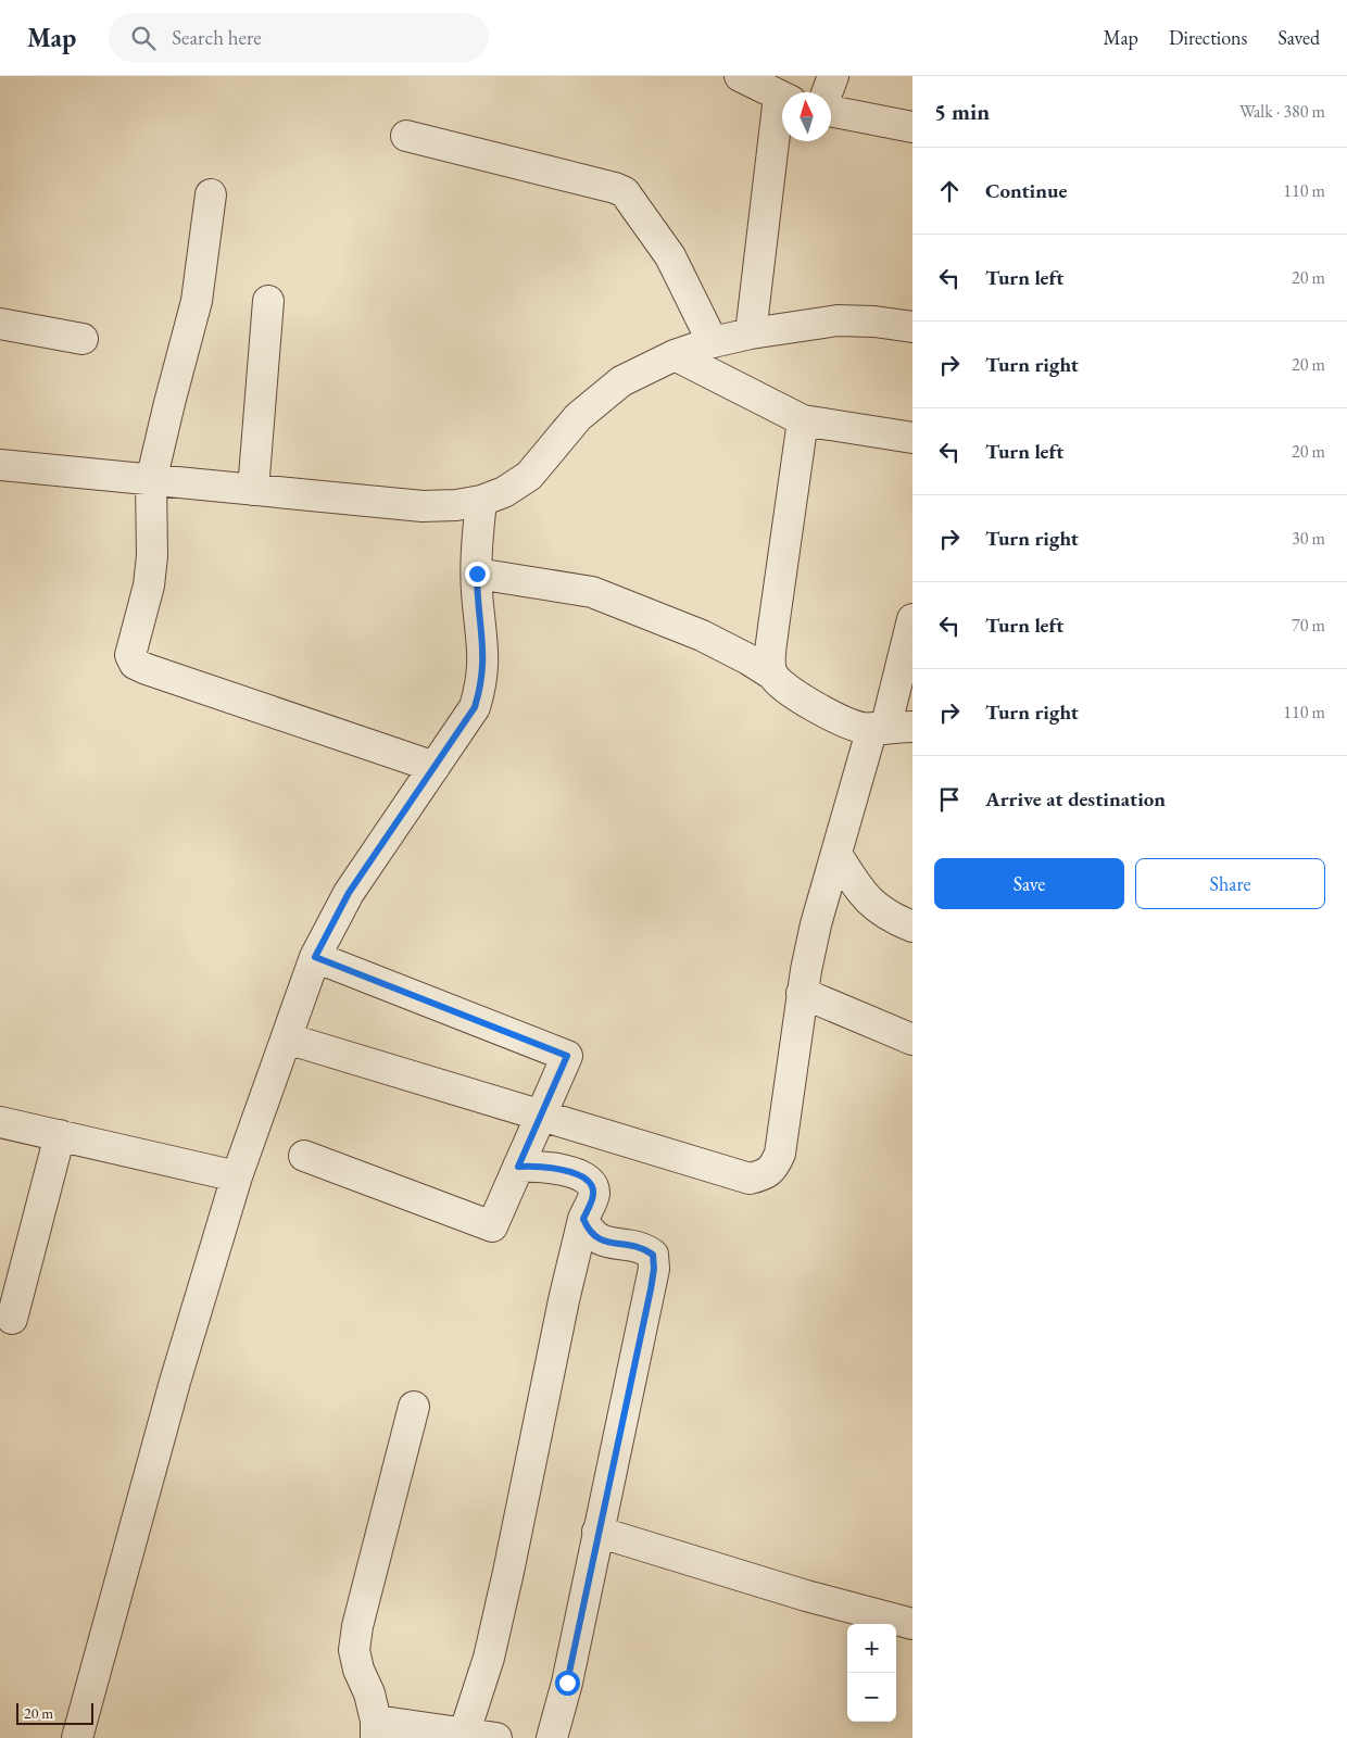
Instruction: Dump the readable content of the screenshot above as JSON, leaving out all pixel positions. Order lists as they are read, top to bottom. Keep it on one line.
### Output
{"scale_bar":"20 m","north":"top","page":{"header":"Map","search":"Search here","nav":["Map","Directions","Saved"],"heading":["5 min","Walk · 380 m"],"list":[["Continue","110 m"],["Turn left","20 m"],["Turn right","20 m"],["Turn left","20 m"],["Turn right","30 m"],["Turn left","70 m"],["Turn right","110 m"],"Arrive at destination"],"buttons":["Save","Share"],"map_buttons":["+","−"],"scale":"20 m"}}
